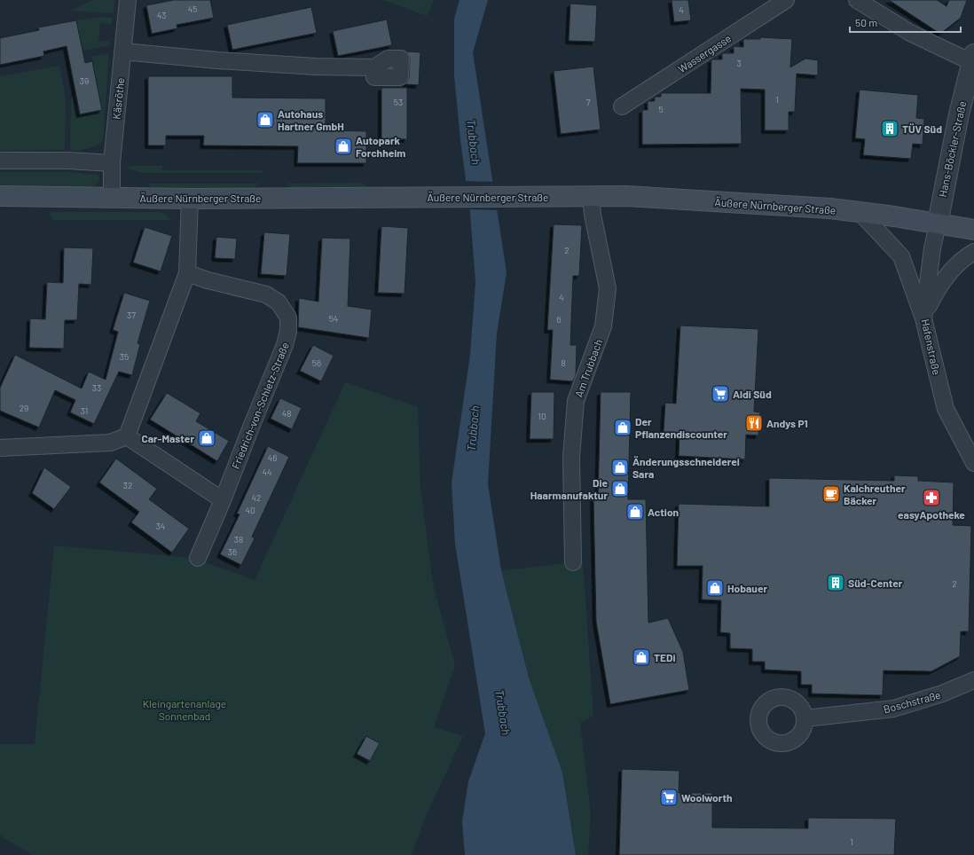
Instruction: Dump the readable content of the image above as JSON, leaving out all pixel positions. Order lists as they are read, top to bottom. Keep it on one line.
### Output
{"streets":{"main road":["Äußere Nürnberger Straße"],"street":["Wassergasse","Käsröthe","Hans-Böckler-Straße","Hafenstraße","Am Trubbach","Friedrich-von-Schletz-Straße","Boschstraße"]},"crossings":[["Käsröthe","Äußere Nürnberger Straße"],["Hans-Böckler-Straße","Äußere Nürnberger Straße"],["Hans-Böckler-Straße","Hafenstraße"],["Äußere Nürnberger Straße","Hafenstraße"],["Äußere Nürnberger Straße","Am Trubbach"]],"water":["Trubbach"],"parks":["Kleingartenanlage Sonnenbad"],"places":{"shop":["Autohaus Hartner GmbH","Autopark Forchheim","Der Pflanzendiscounter","Car-Master","Änderungsschneiderei Sara","Die Haarmanufaktur","Action","Hobauer","TEDi"],"building":["TÜV Süd","Süd-Center"],"supermarket":["Aldi Süd","Woolworth"],"restaurant":["Andys P1"],"cafe":["Kalchreuther Bäcker"],"pharmacy":["easyApotheke"]},"house_numbers":["45","4","43","3","39","1","53","7","5","2","4","37","54","6","35","56","8","33","29","31","48","10","46","44","32","42","40","34","38","36","2","1"],"scale_bar":"50 m"}
